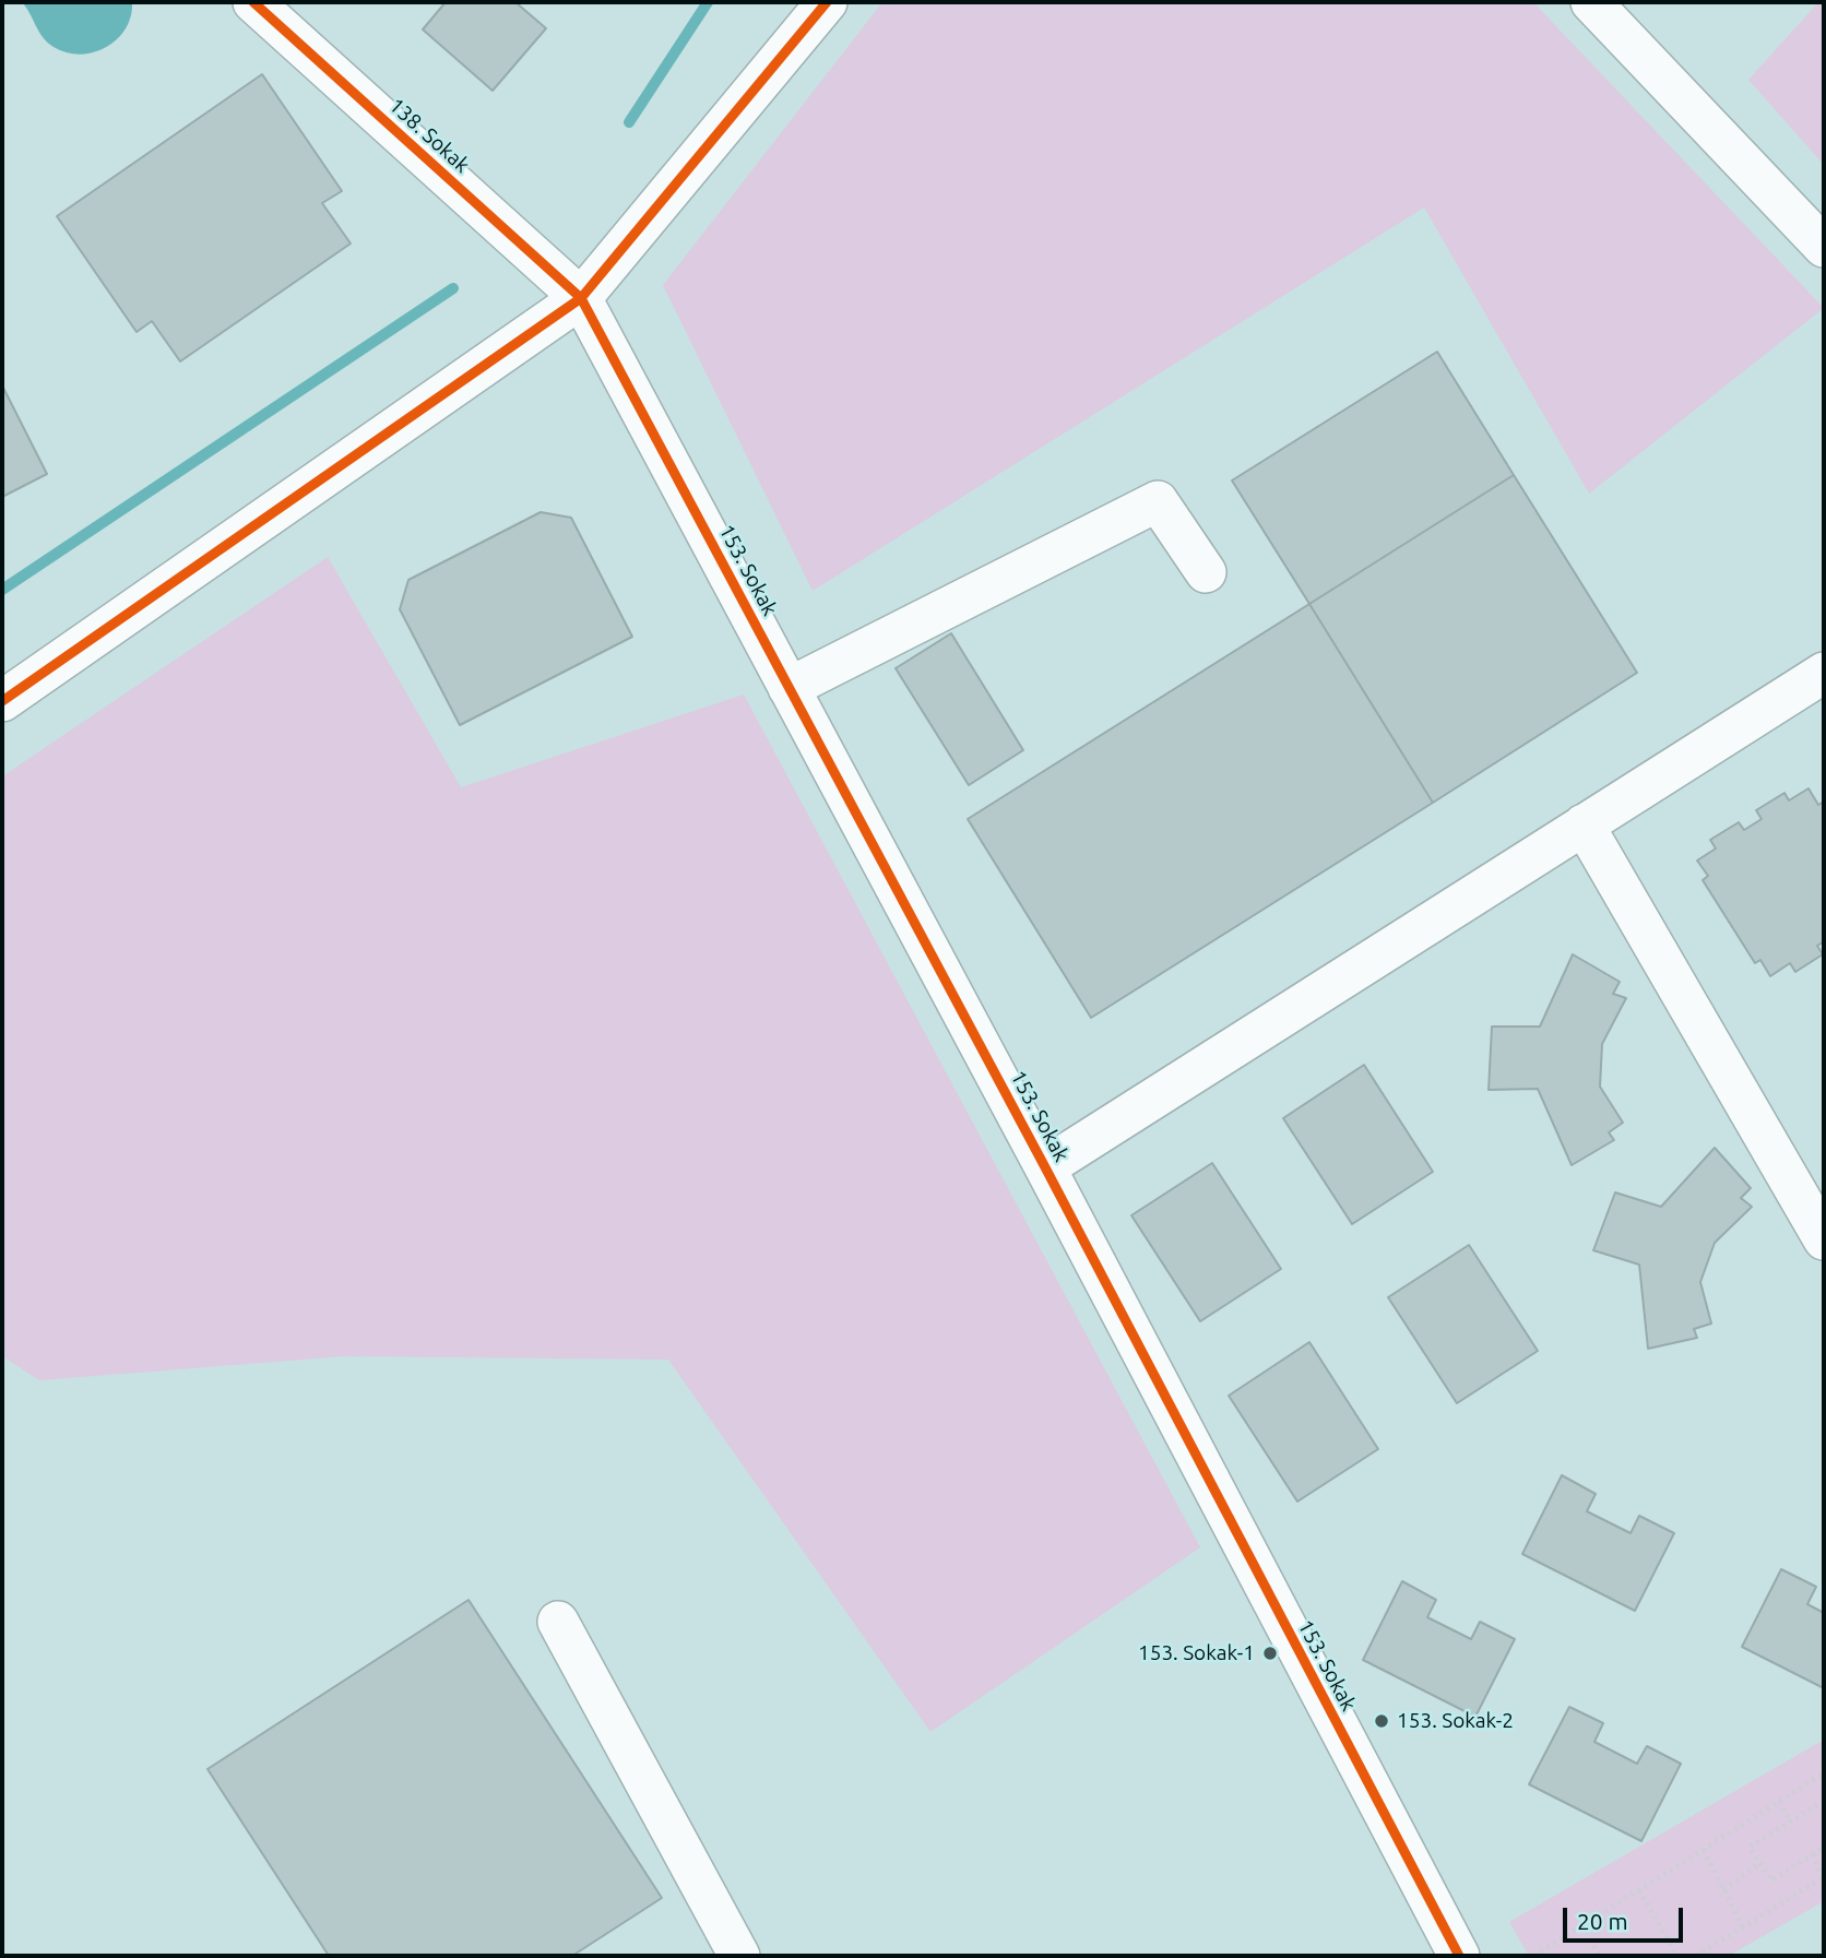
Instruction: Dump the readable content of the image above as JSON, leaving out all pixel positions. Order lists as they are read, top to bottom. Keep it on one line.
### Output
{"streets":{"street":["138. Sokak","153. Sokak"]},"crossings":[["138. Sokak","153. Sokak"]],"places":["153. Sokak-1","153. Sokak-2"],"scale_bar":"20 m"}
